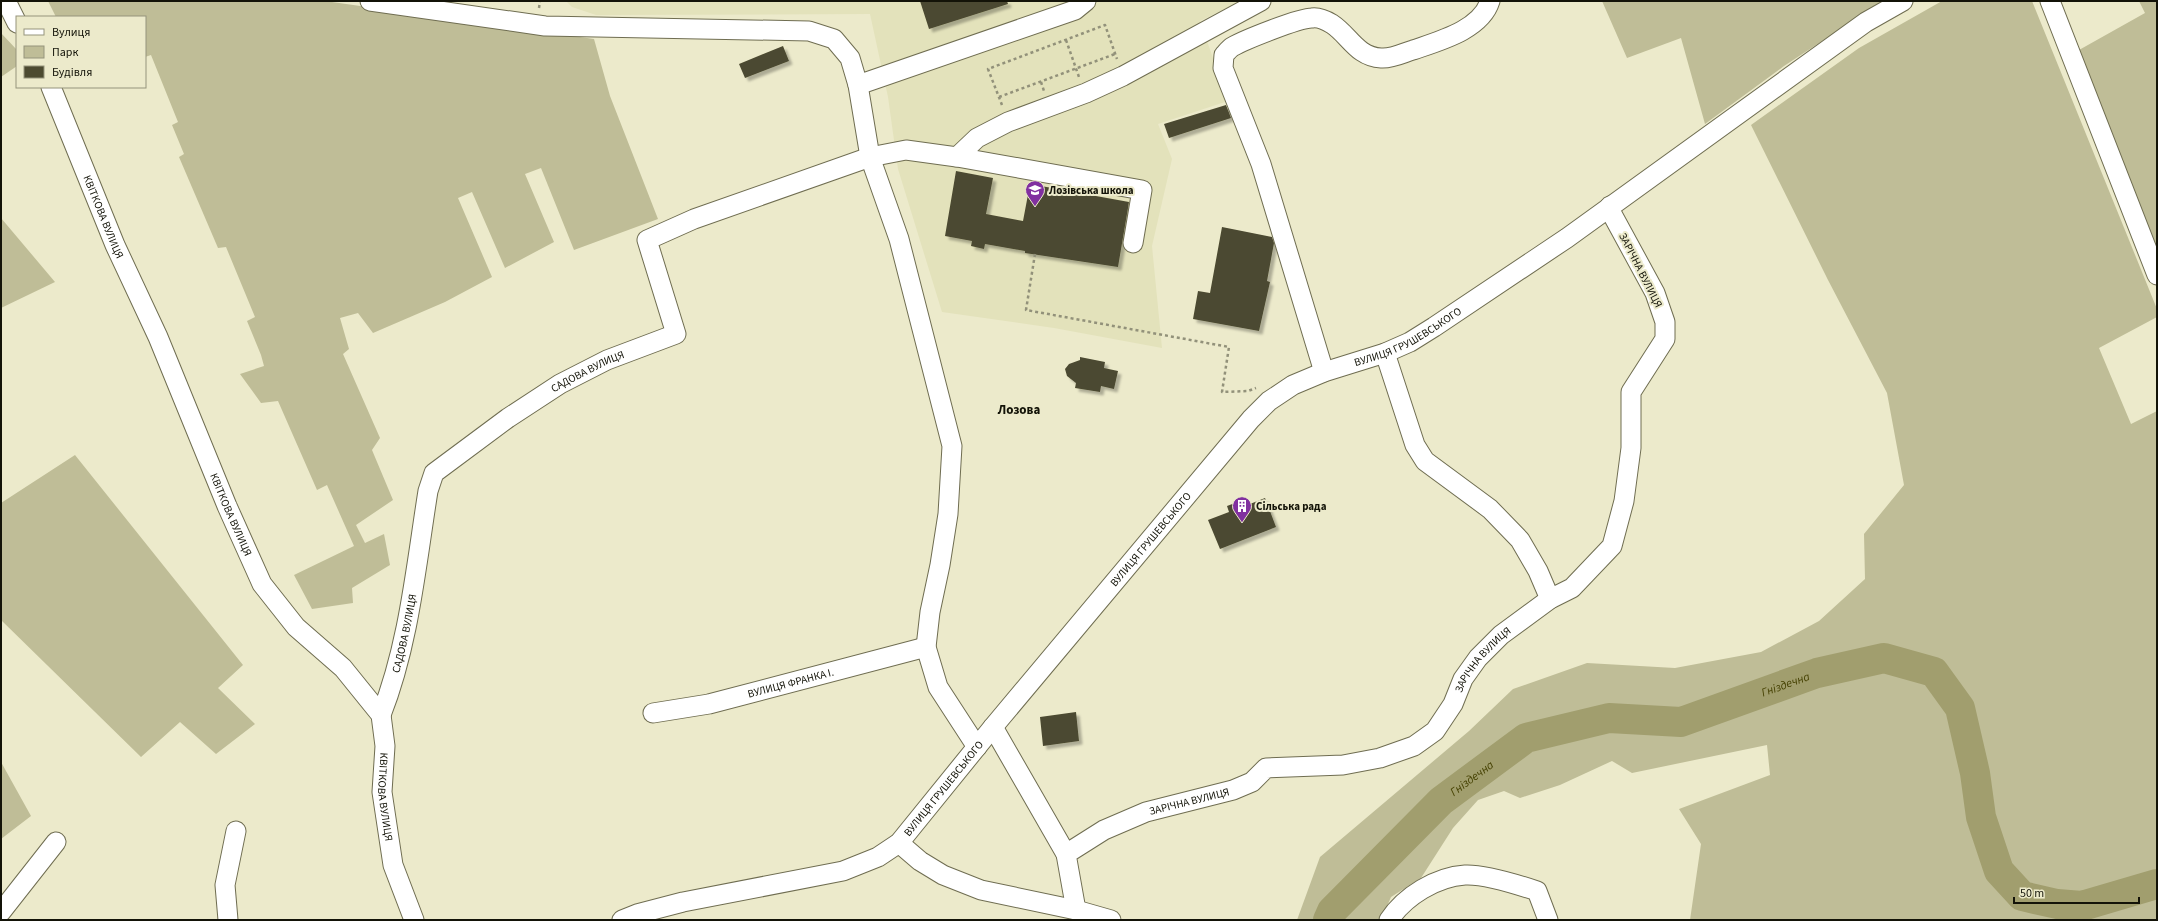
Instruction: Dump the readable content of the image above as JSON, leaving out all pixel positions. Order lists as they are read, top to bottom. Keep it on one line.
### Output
{"streets":{"street":["КВІТКОВА ВУЛИЦЯ","ЗАРІЧНА ВУЛИЦЯ","ВУЛИЦЯ ГРУШЕВСЬКОГО","САДОВА ВУЛИЦЯ","ВУЛИЦЯ ФРАНКА І."]},"crossings":[["КВІТКОВА ВУЛИЦЯ","САДОВА ВУЛИЦЯ"],["ЗАРІЧНА ВУЛИЦЯ","ВУЛИЦЯ ГРУШЕВСЬКОГО"]],"districts":["Лозова"],"water":["Гніздечна"],"places":{"school or university":["Лозівська школа"],"building":["Сільська рада"]},"legend":["Вулиця","Парк","Будівля"],"scale_bar":"50 m"}
